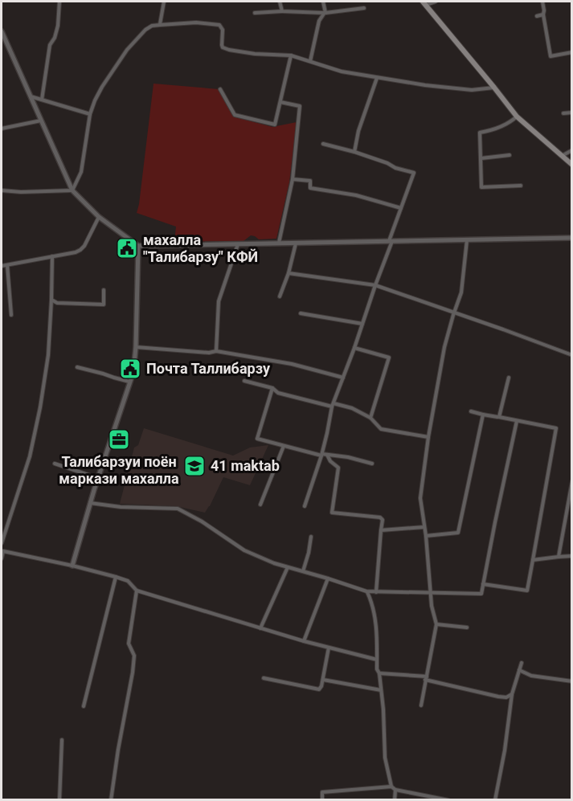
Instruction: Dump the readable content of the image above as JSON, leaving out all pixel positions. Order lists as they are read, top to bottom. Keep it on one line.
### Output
{"places":{"public building":["махалла \"Талибарзу\" КФЙ","Почта Таллибарзу"],"office":["Талибарзуи поён маркази махалла"],"school or university":["41 maktab"]}}
